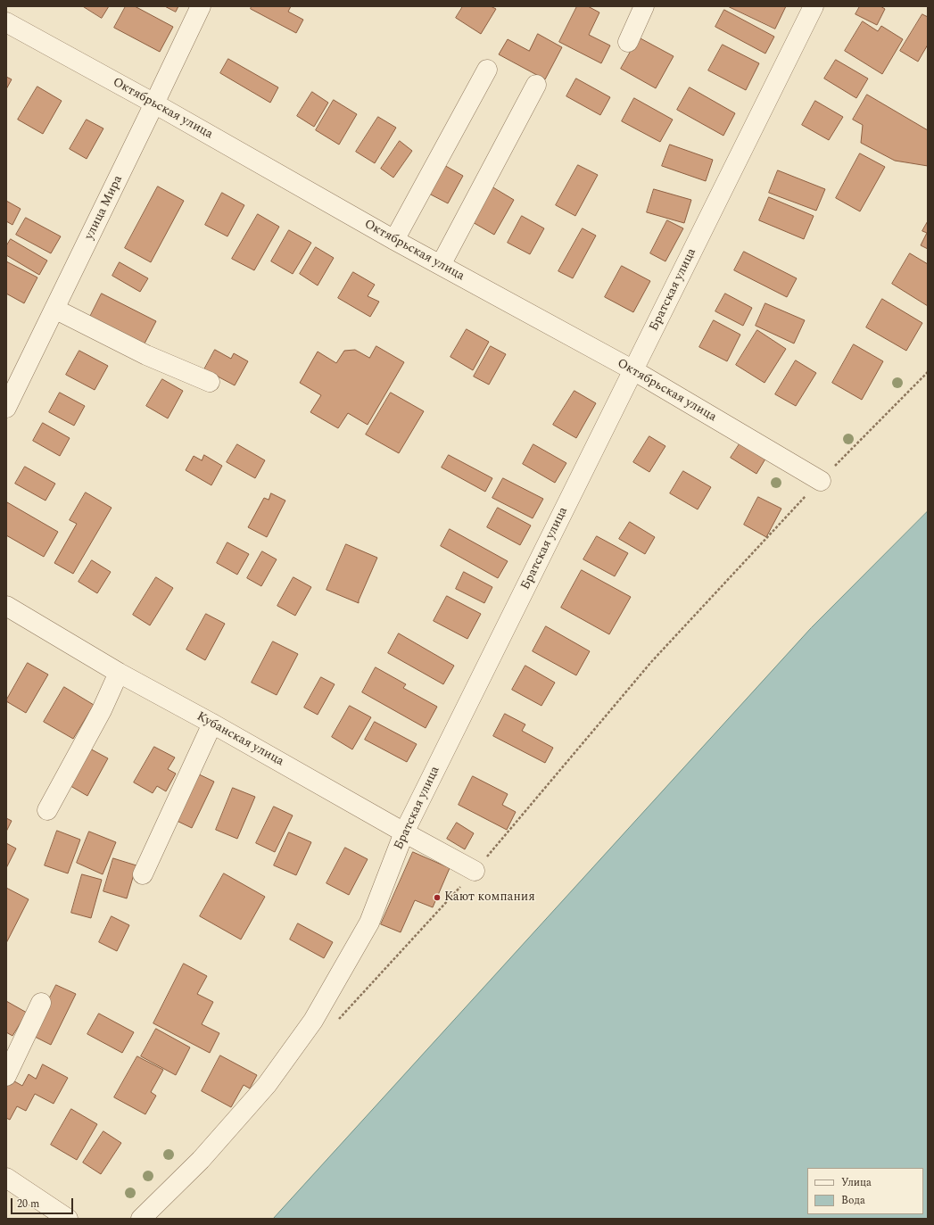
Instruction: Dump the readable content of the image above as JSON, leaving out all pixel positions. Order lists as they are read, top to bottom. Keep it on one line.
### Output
{"streets":{"street":["Октябрьская улица","улица Мира","Братская улица","Кубанская улица"]},"crossings":[["Октябрьская улица","улица Мира"],["Октябрьская улица","Братская улица"],["Братская улица","Кубанская улица"]],"places":["Кают компания"],"legend":["Улица","Вода"],"scale_bar":"20 m"}
